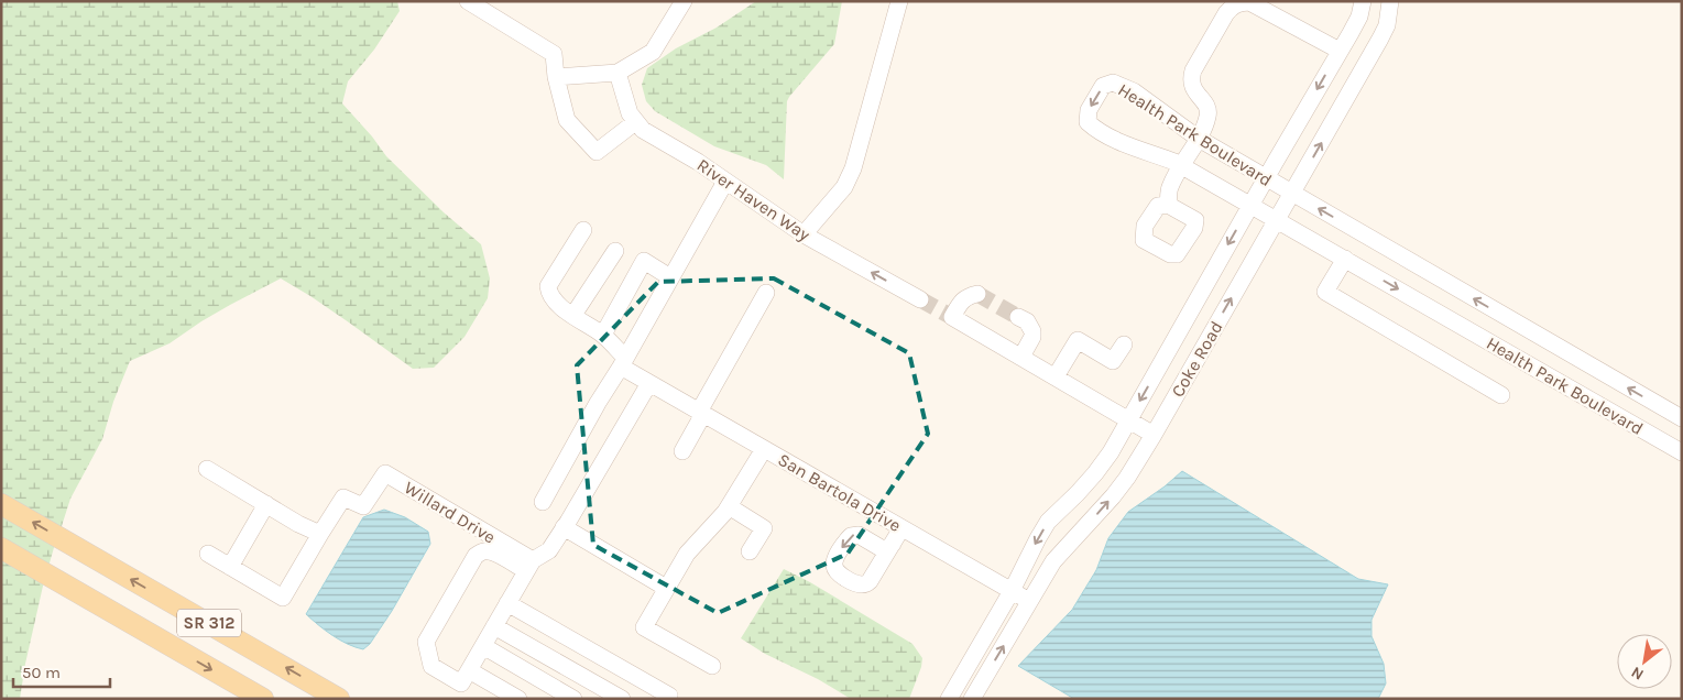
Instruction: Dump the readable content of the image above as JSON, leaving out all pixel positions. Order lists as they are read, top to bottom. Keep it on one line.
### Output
{"streets":{"main road":["SR 312"],"street":["Health Park Boulevard","River Haven Way","Coke Road","San Bartola Drive","Willard Drive"]},"crossings":[["Health Park Boulevard","Coke Road"],["Coke Road","San Bartola Drive"]],"one_way":["River Haven Way"],"scale_bar":"50 m","north":"bottom left"}
